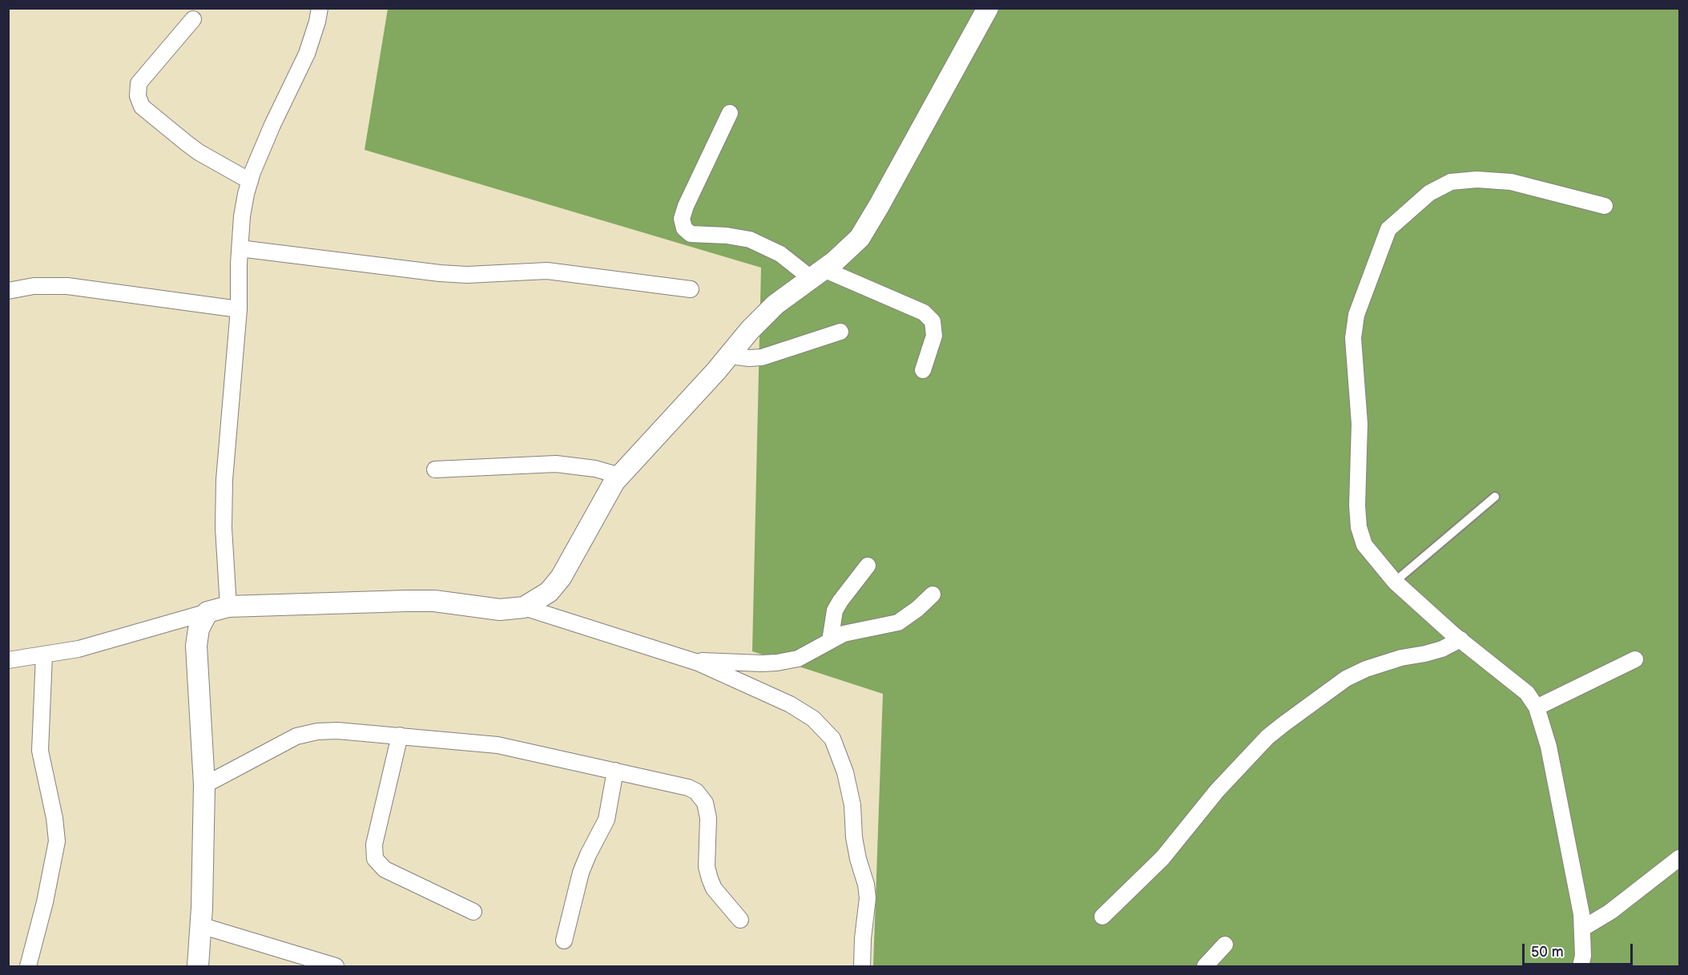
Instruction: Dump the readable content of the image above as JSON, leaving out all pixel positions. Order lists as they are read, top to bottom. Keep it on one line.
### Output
{"scale_bar":"50 m"}
